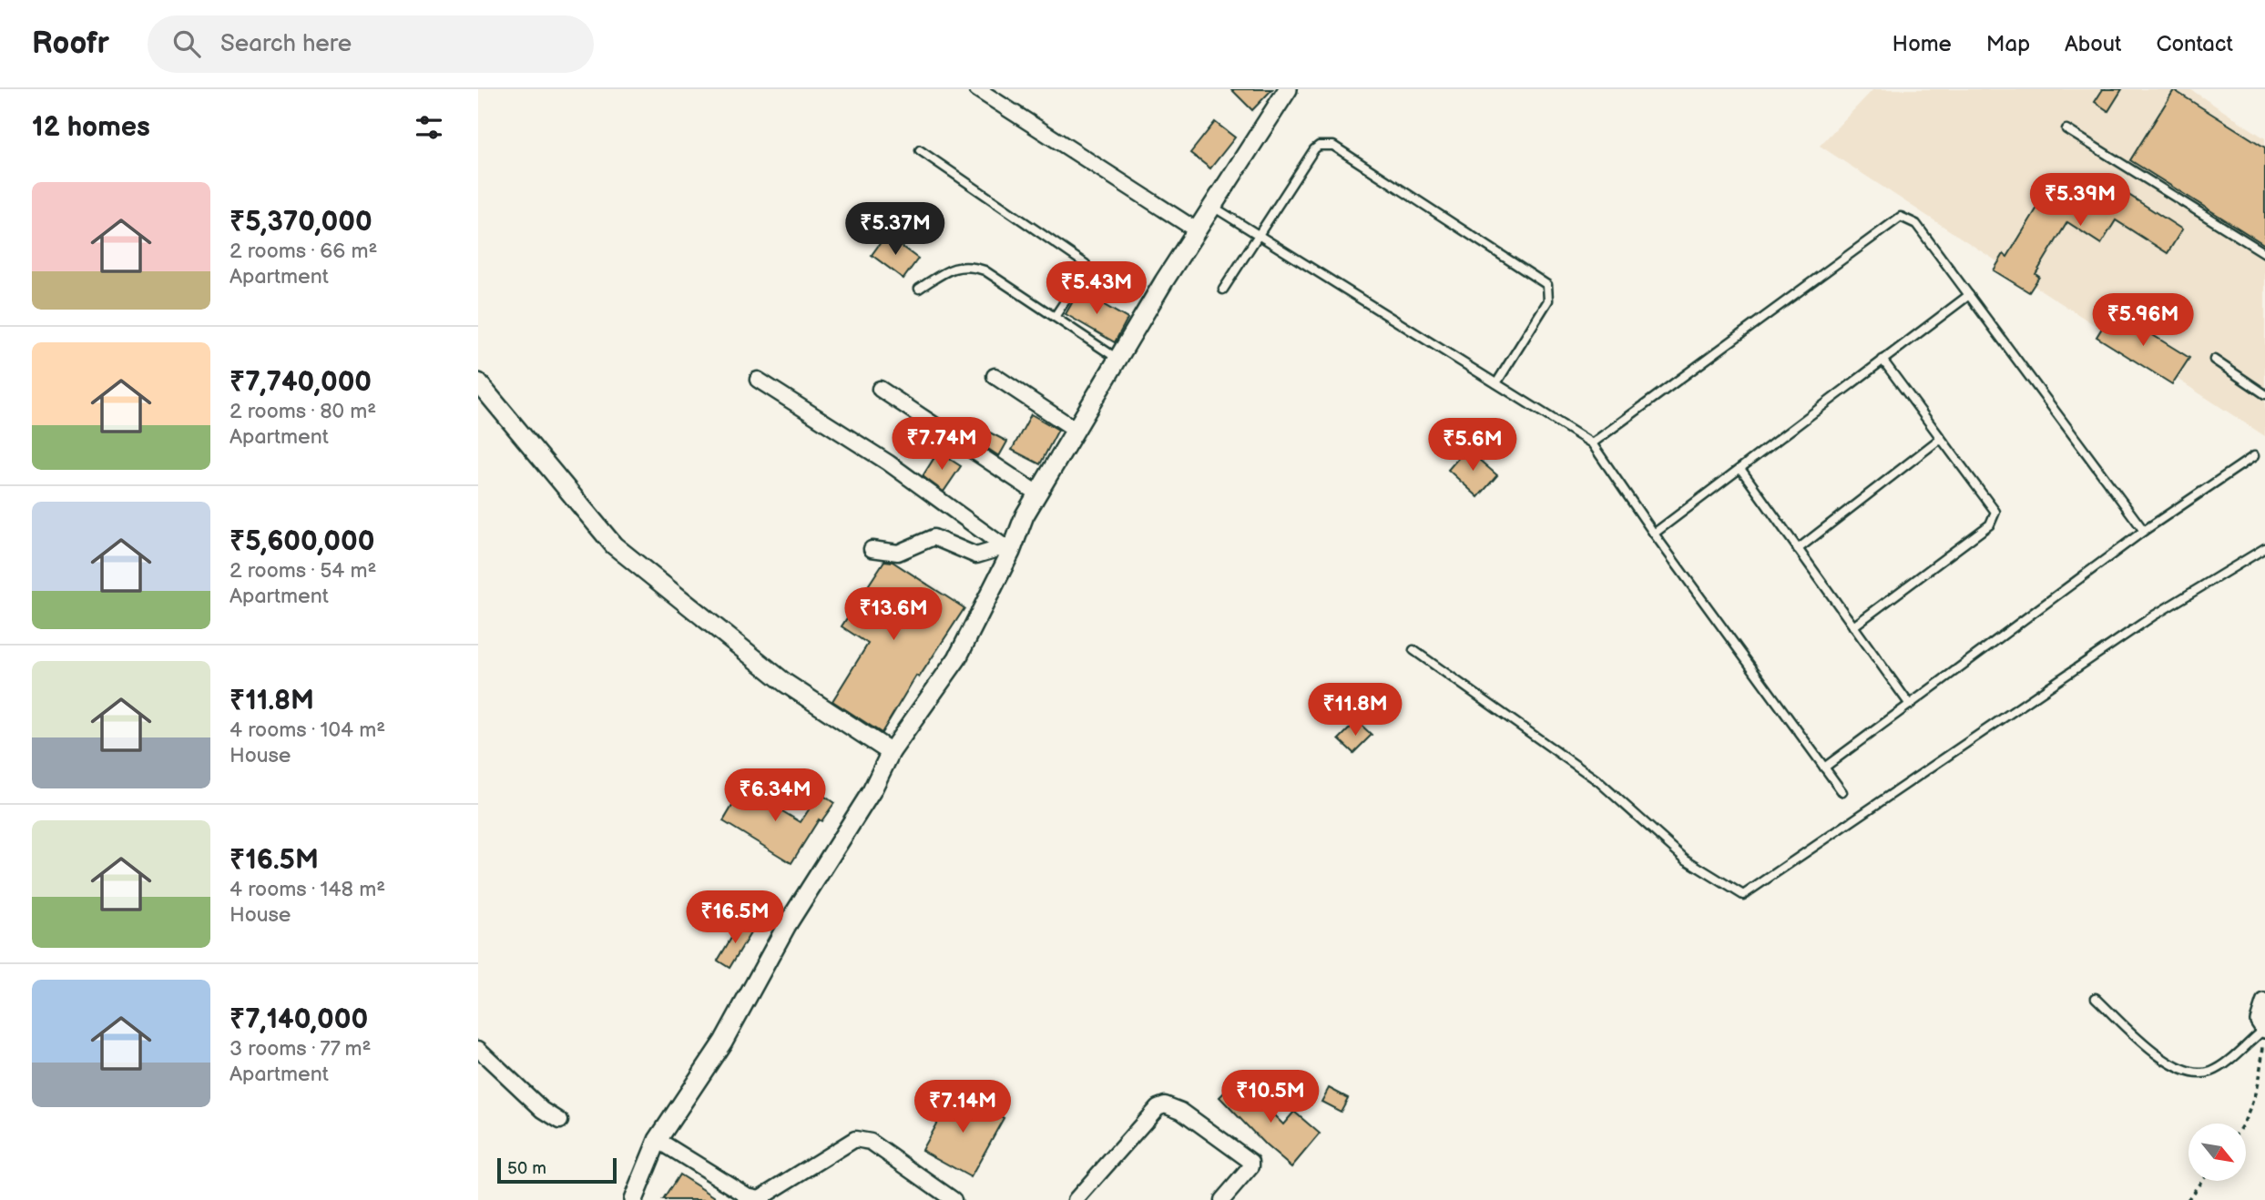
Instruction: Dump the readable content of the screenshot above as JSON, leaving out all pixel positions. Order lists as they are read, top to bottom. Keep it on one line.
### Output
{"scale_bar":"50 m","north":"bottom right","page":{"header":"Roofr","search":"Search here","nav":["Home","Map","About","Contact"],"heading":"12 homes","list":[{"name":"₹5,370,000","note":"2 rooms · 66 m² · Apartment"},{"name":"₹7,740,000","note":"2 rooms · 80 m² · Apartment"},{"name":"₹5,600,000","note":"2 rooms · 54 m² · Apartment"},{"name":"₹11.8M","note":"4 rooms · 104 m² · House"},{"name":"₹16.5M","note":"4 rooms · 148 m² · House"},{"name":"₹7,140,000","note":"3 rooms · 77 m² · Apartment"}],"price":["₹5.39M","₹5.37M","₹5.43M","₹5.96M","₹7.74M","₹5.6M","₹13.6M","₹11.8M","₹6.34M","₹16.5M","₹10.5M","₹7.14M"],"scale":"50 m"}}
